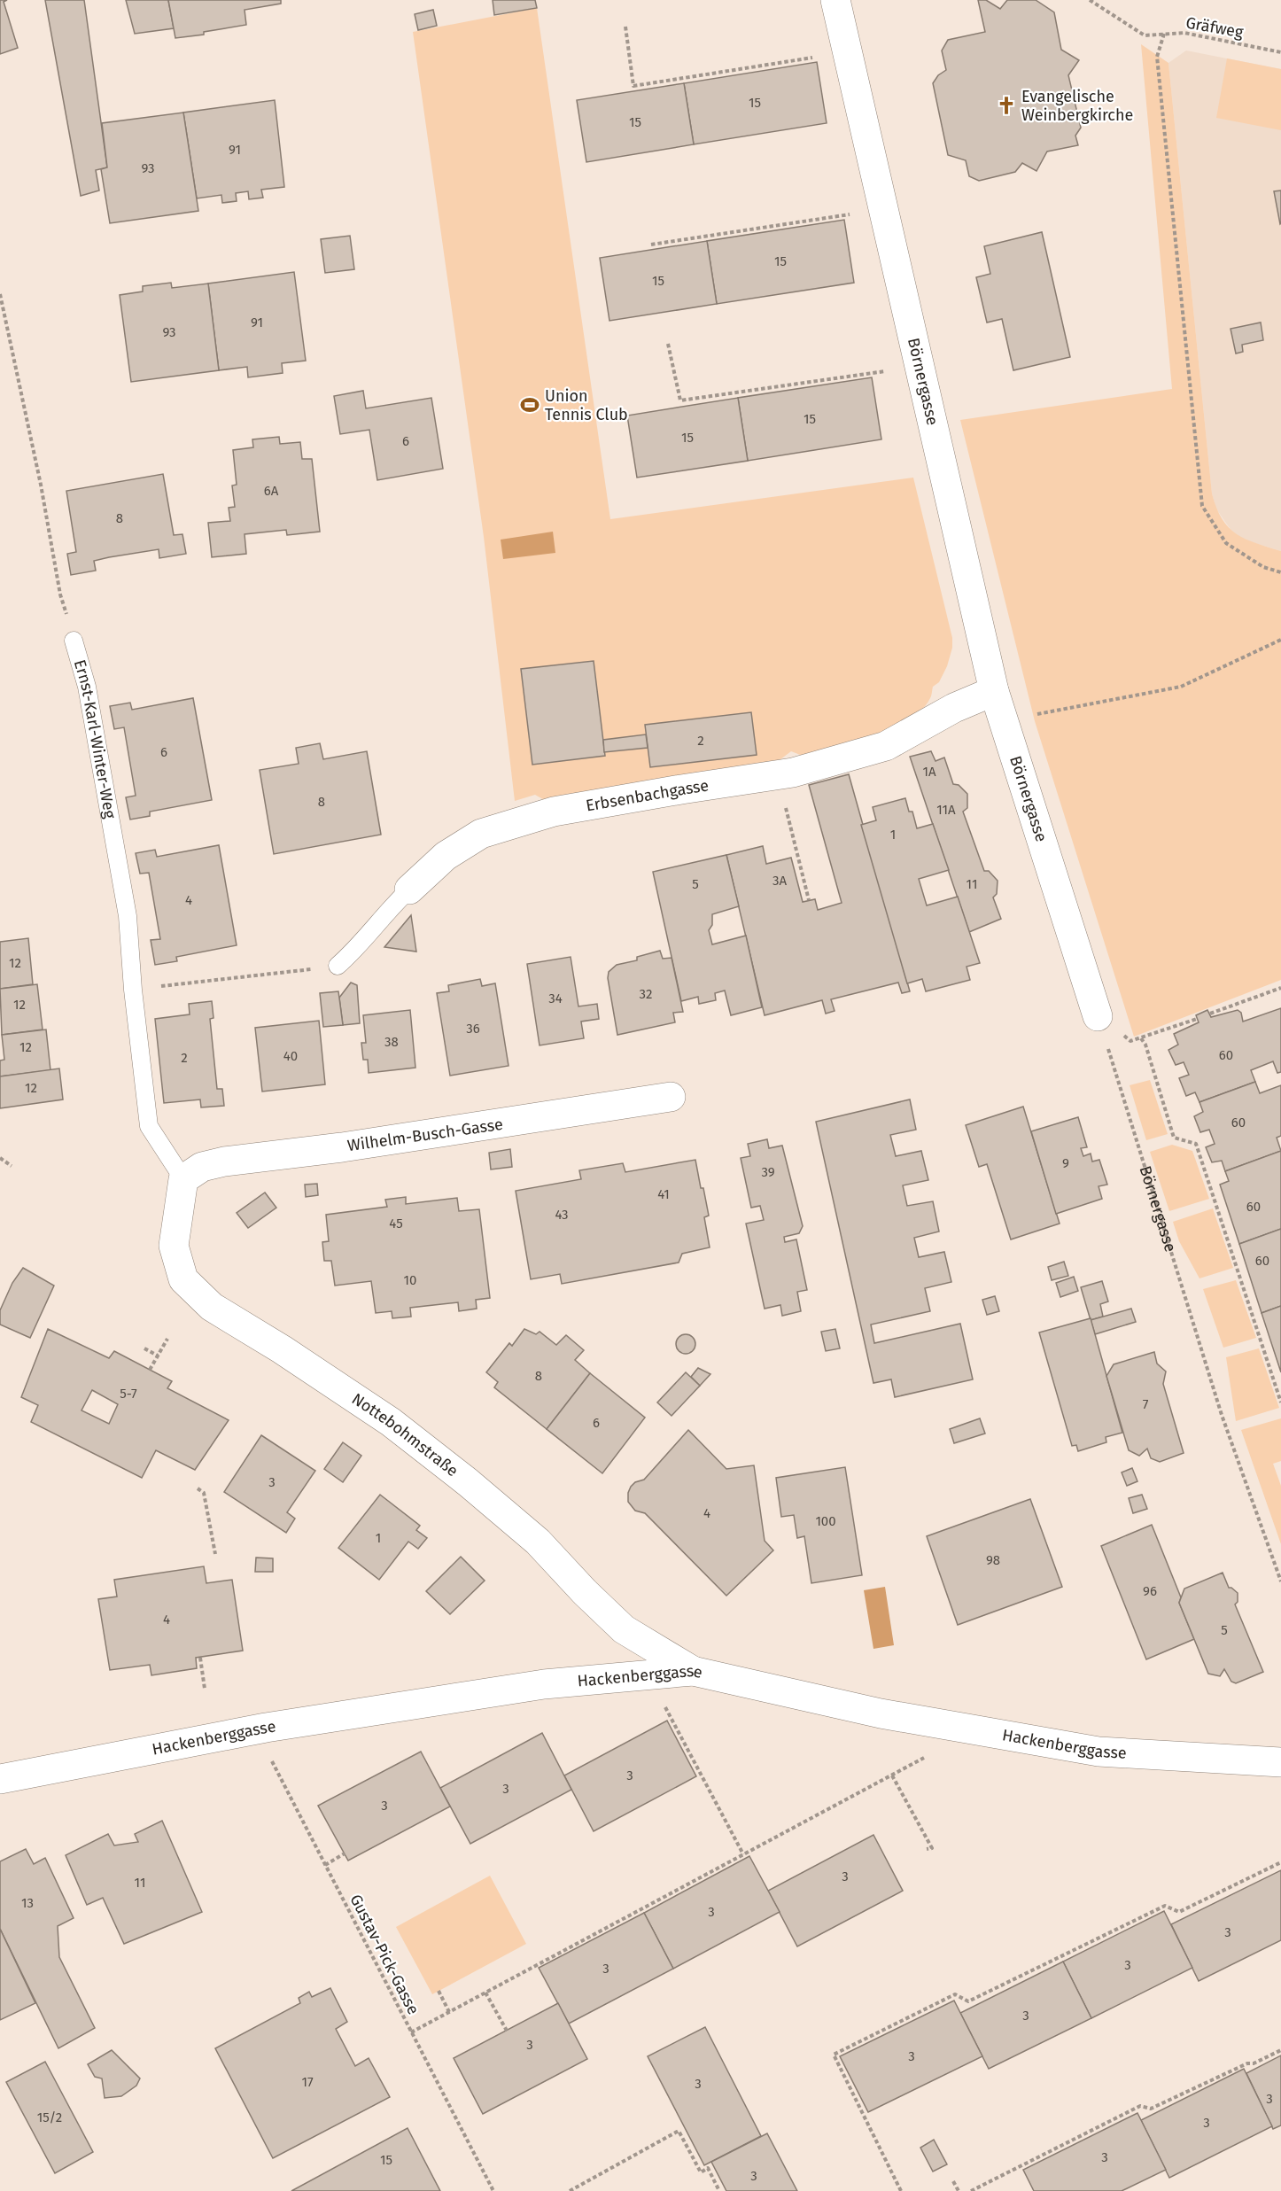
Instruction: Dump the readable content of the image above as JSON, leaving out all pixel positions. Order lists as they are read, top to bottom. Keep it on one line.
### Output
{"streets":{"street":["Börnergasse","Erbsenbachgasse","Wilhelm-Busch-Gasse","Nottebohmstraße","Hackenberggasse"],"lane":["Ernst-Karl-Winter-Weg"],"path":["Gräfweg","Gustav-Pick-Gasse"]},"crossings":[["Börnergasse","Erbsenbachgasse"],["Ernst-Karl-Winter-Weg","Wilhelm-Busch-Gasse"],["Ernst-Karl-Winter-Weg","Nottebohmstraße"],["Wilhelm-Busch-Gasse","Nottebohmstraße"],["Nottebohmstraße","Hackenberggasse"],["Hackenberggasse","Gustav-Pick-Gasse"]],"places":{"church":["Evangelische Weinbergkirche"],"sports":["Union Tennis Club"]},"house_numbers":["15","15","91","93","15","15","91","93","15","15","6","6A","8","2","6","1A","8","11A","1","3A","5","11","4","12","32","34","12","36","38","12","60","40","2","12","60","9","39","41","60","43","45","60","10","8","5-7","7","6","3","4","100","1","98","96","4","5","3","3","3","3","11","13","3","3","3","3","3","3","3","17","3","3","15/2","3","3","15","3"]}
